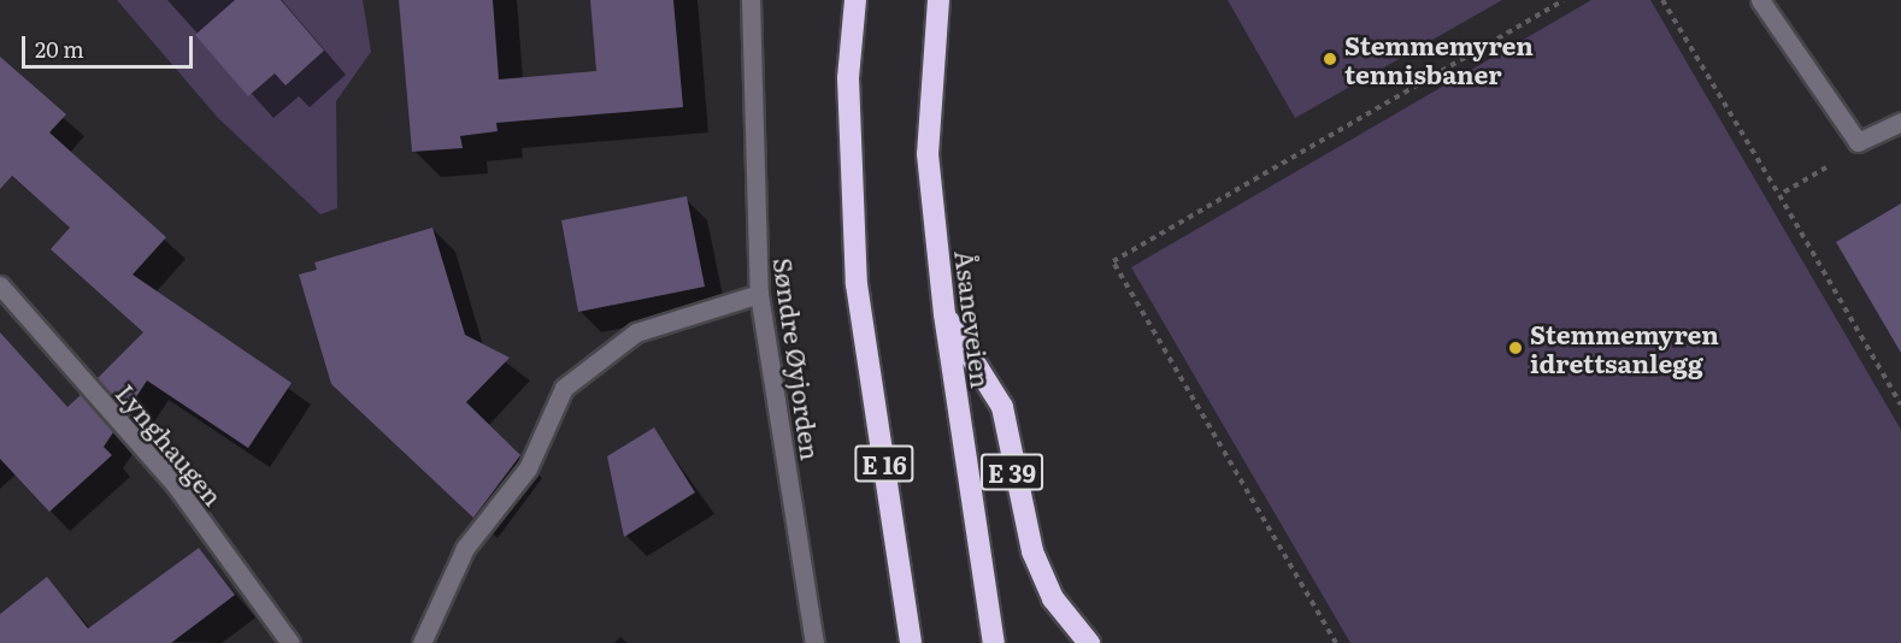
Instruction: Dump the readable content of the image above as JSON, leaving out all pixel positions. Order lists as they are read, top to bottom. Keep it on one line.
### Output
{"streets":{"highway":["Åsaneveien","E 16","E 39"],"street":["Søndre Øyjorden","Lynghaugen"]},"crossings":[["Åsaneveien","E 39"]],"places":["Stemmemyren tennisbaner","Stemmemyren idrettsanlegg"],"scale_bar":"20 m"}
